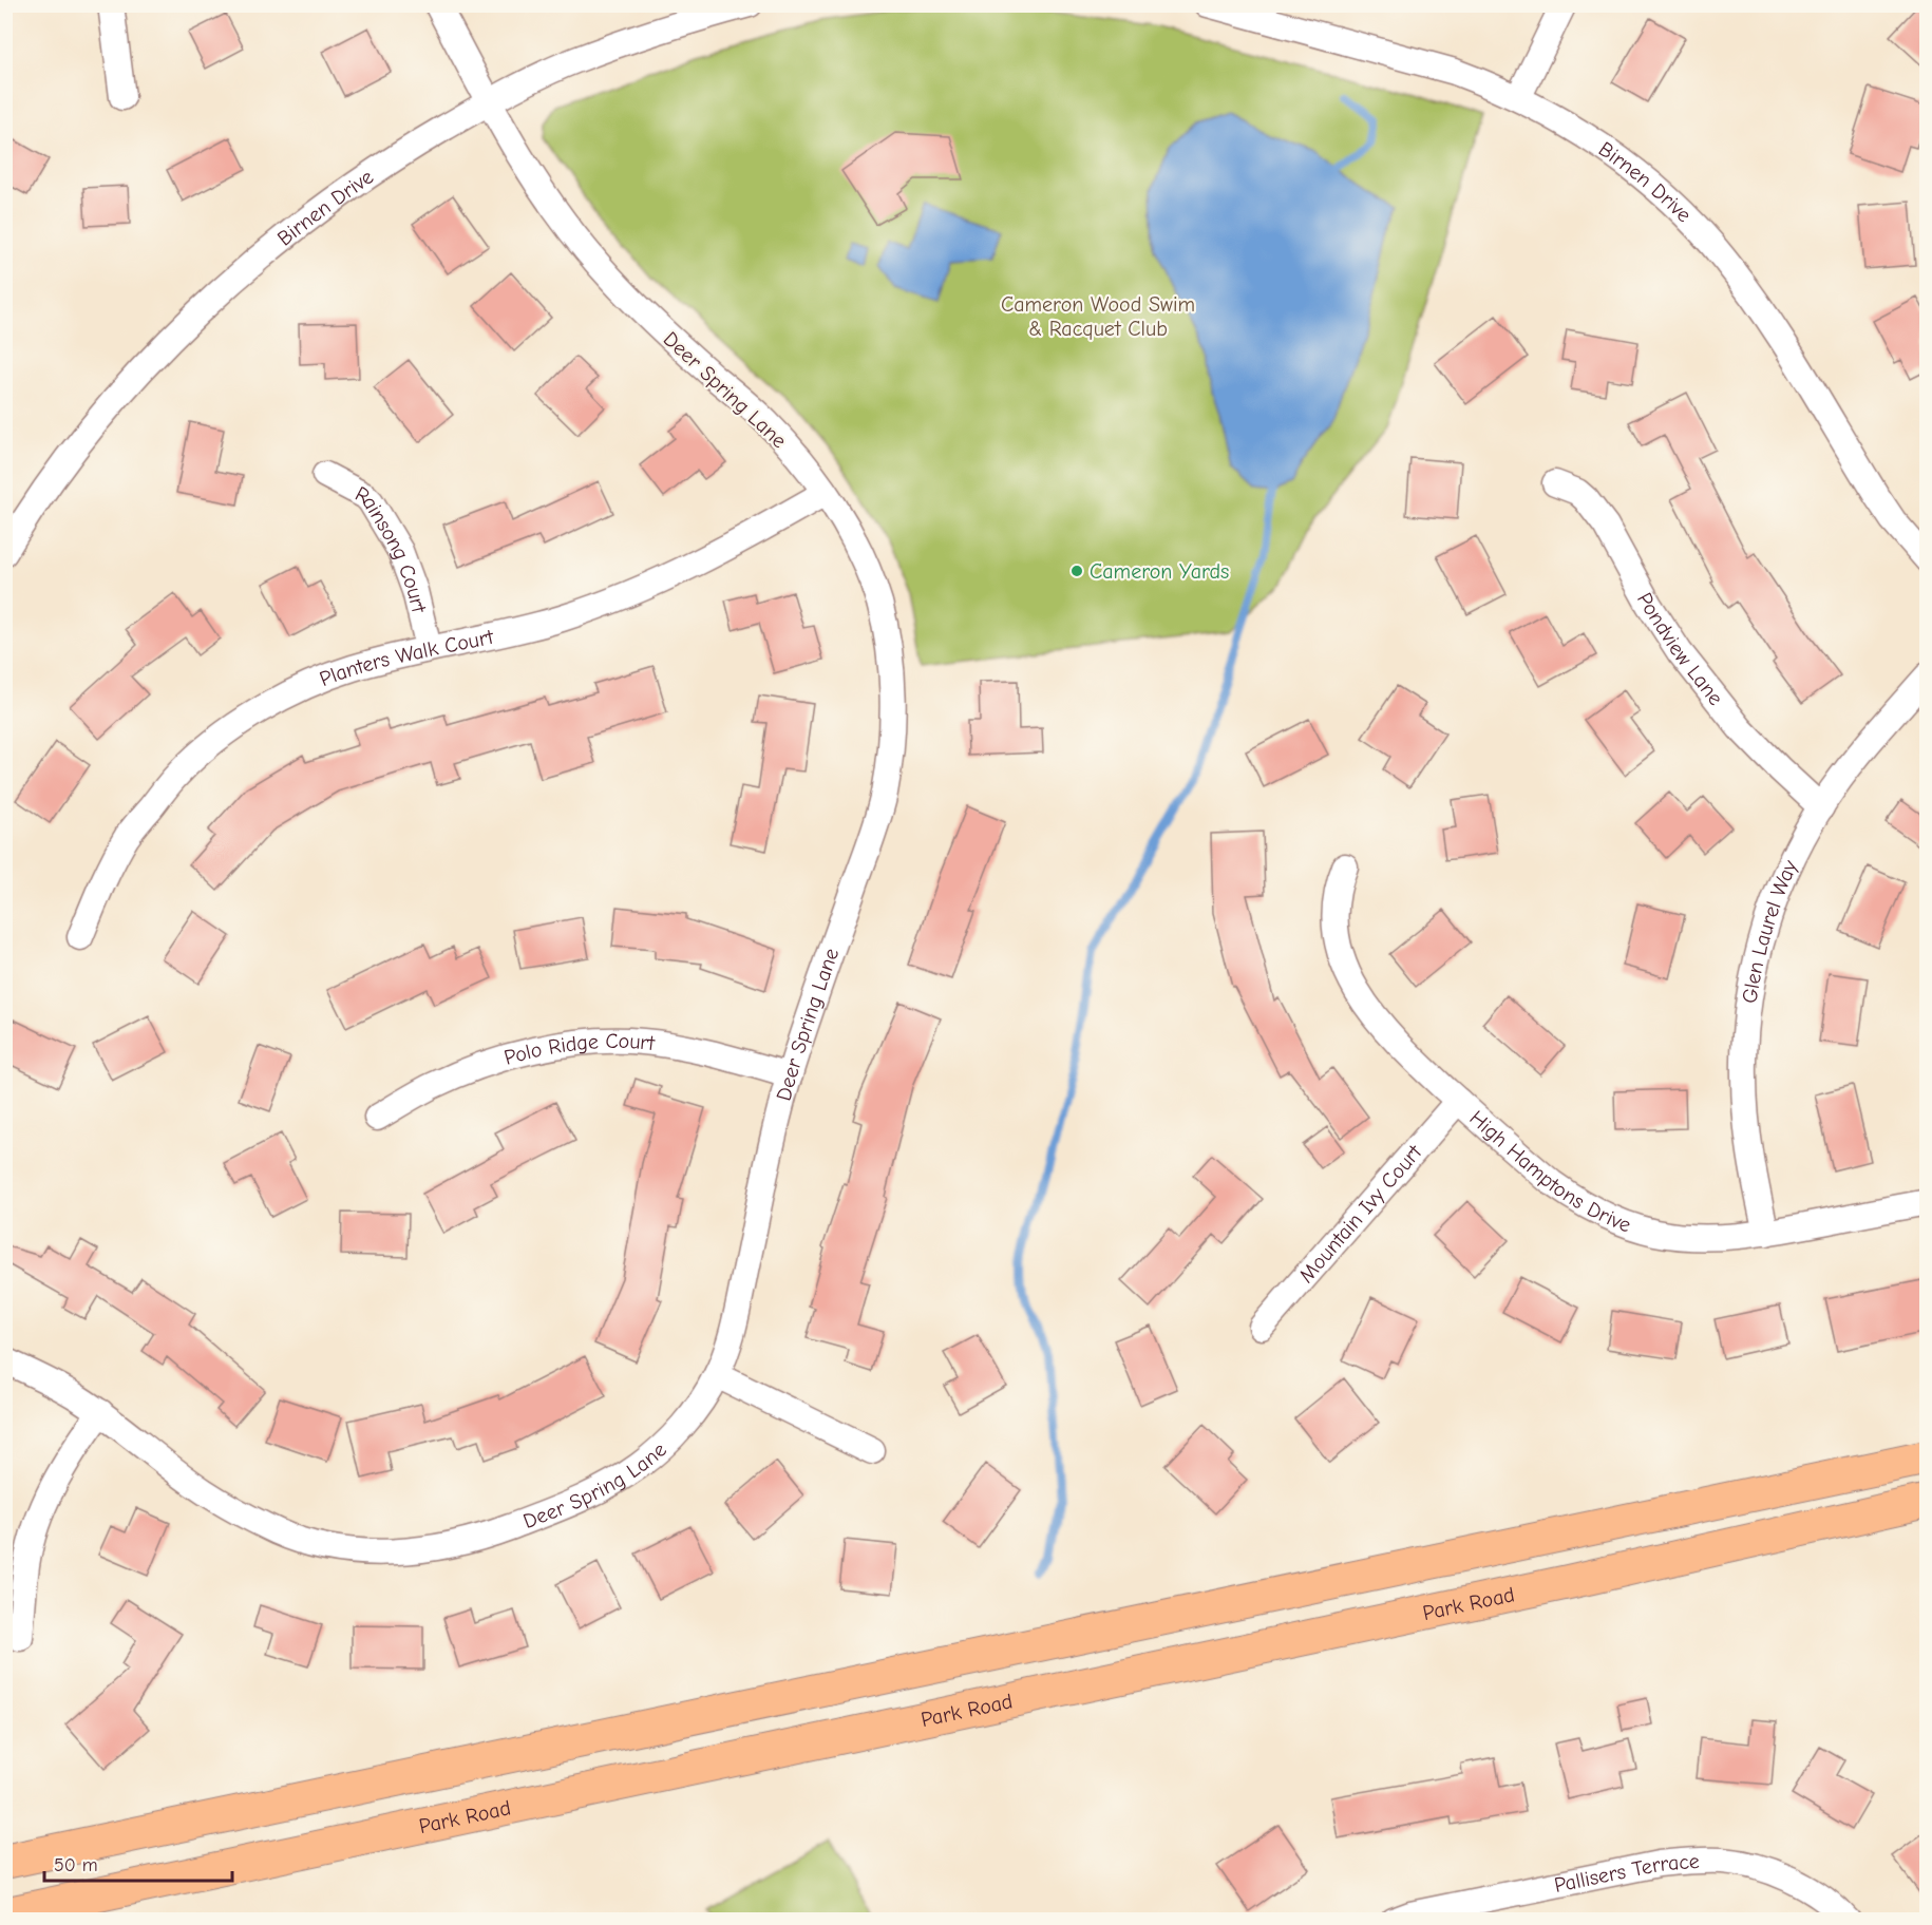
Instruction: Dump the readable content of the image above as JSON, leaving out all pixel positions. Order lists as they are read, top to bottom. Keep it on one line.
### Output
{"streets":{"main road":["Park Road"],"street":["Birnen Drive","Deer Spring Lane","Rainsong Court","Pondview Lane","Planters Walk Court","Glen Laurel Way","Polo Ridge Court","High Hamptons Drive","Mountain Ivy Court","Pallisers Terrace"]},"crossings":[["Birnen Drive","Deer Spring Lane"],["Deer Spring Lane","Planters Walk Court"],["Deer Spring Lane","Polo Ridge Court"],["Rainsong Court","Planters Walk Court"],["Pondview Lane","Glen Laurel Way"],["Glen Laurel Way","High Hamptons Drive"],["High Hamptons Drive","Mountain Ivy Court"]],"parks":["Cameron Wood Swim & Racquet Club"],"places":["Cameron Yards"],"scale_bar":"50 m"}
